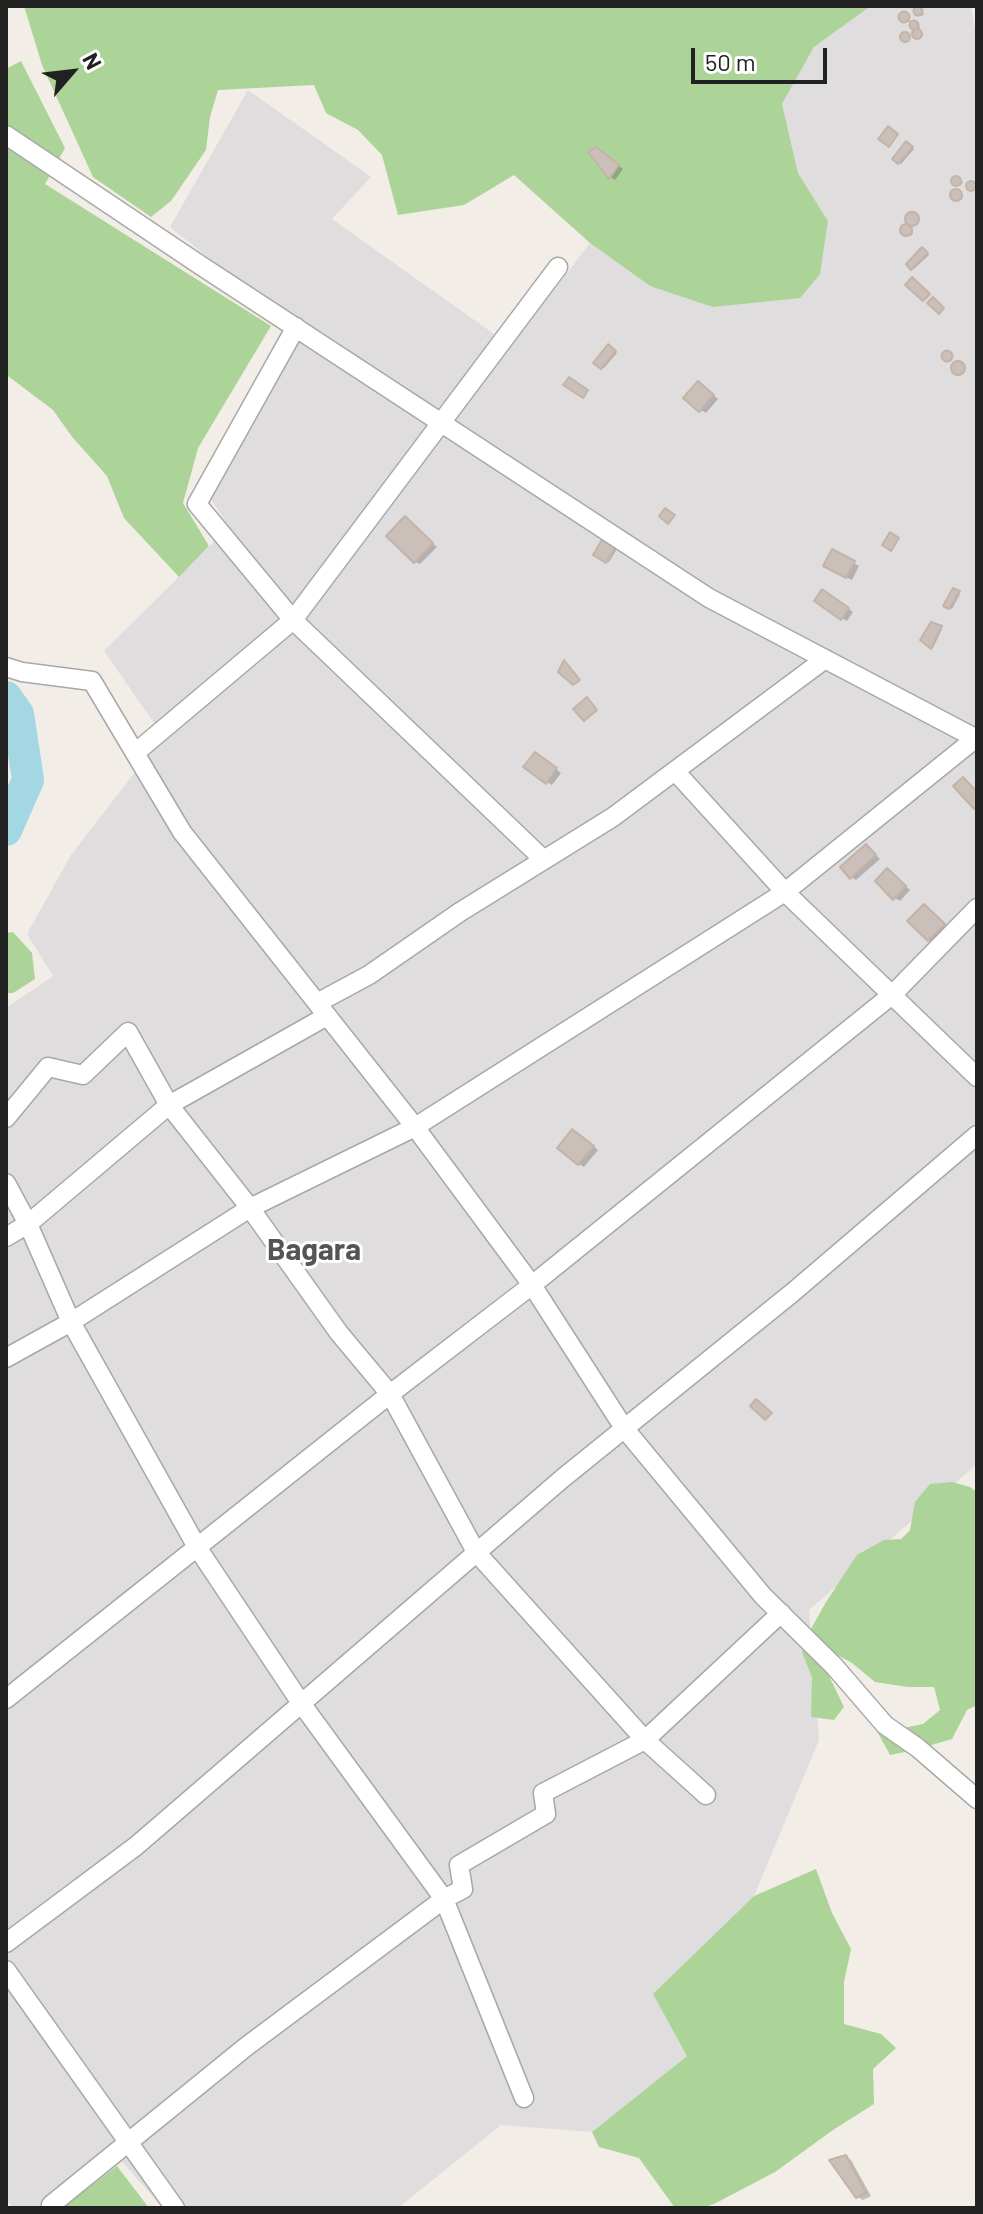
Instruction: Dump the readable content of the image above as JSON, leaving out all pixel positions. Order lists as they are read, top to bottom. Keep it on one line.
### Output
{"districts":["Bagara"],"scale_bar":"50 m","north":"top right"}
